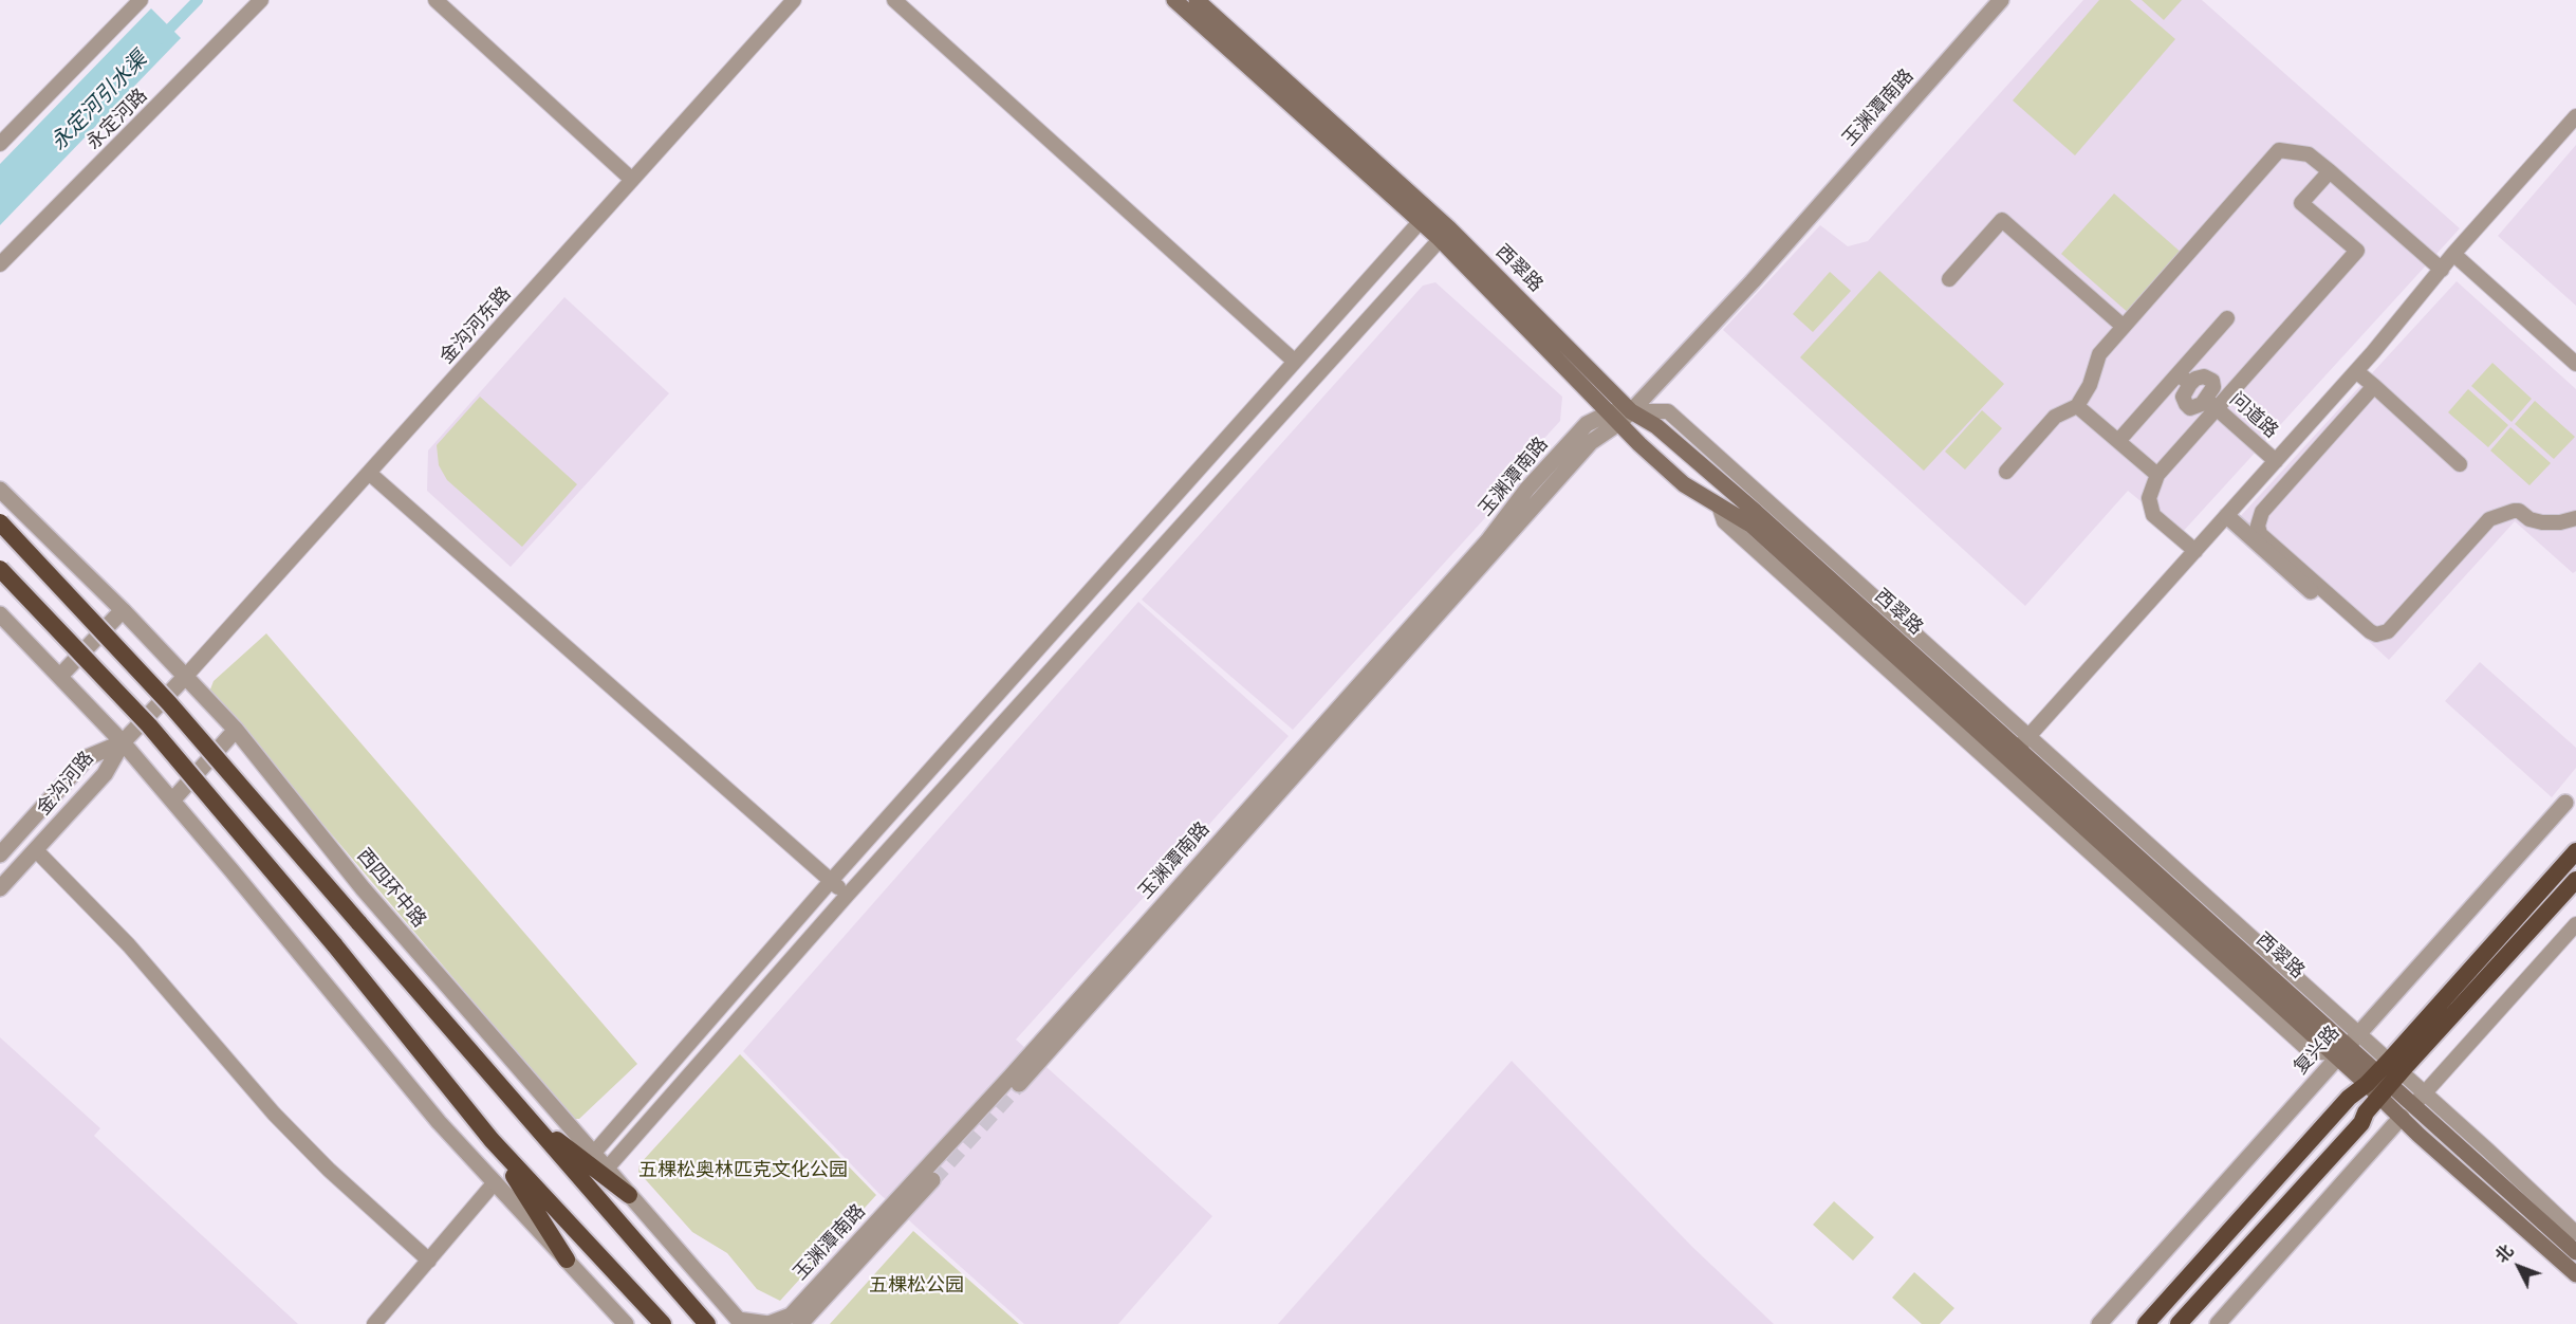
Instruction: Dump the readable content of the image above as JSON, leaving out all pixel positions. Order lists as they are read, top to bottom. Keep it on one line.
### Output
{"streets":{"main road":["西翠路"],"street":["玉渊潭南路","永定河路","金沟河东路","问道路","金沟河路","西四环中路","复兴路"]},"crossings":[["玉渊潭南路","西翠路"],["玉渊潭南路","西四环中路"],["西翠路","复兴路"],["金沟河东路","西四环中路"]],"water":["永定河引水渠"],"parks":["五棵松奥林匹克文化公园","五棵松公园"],"north":"top left"}
